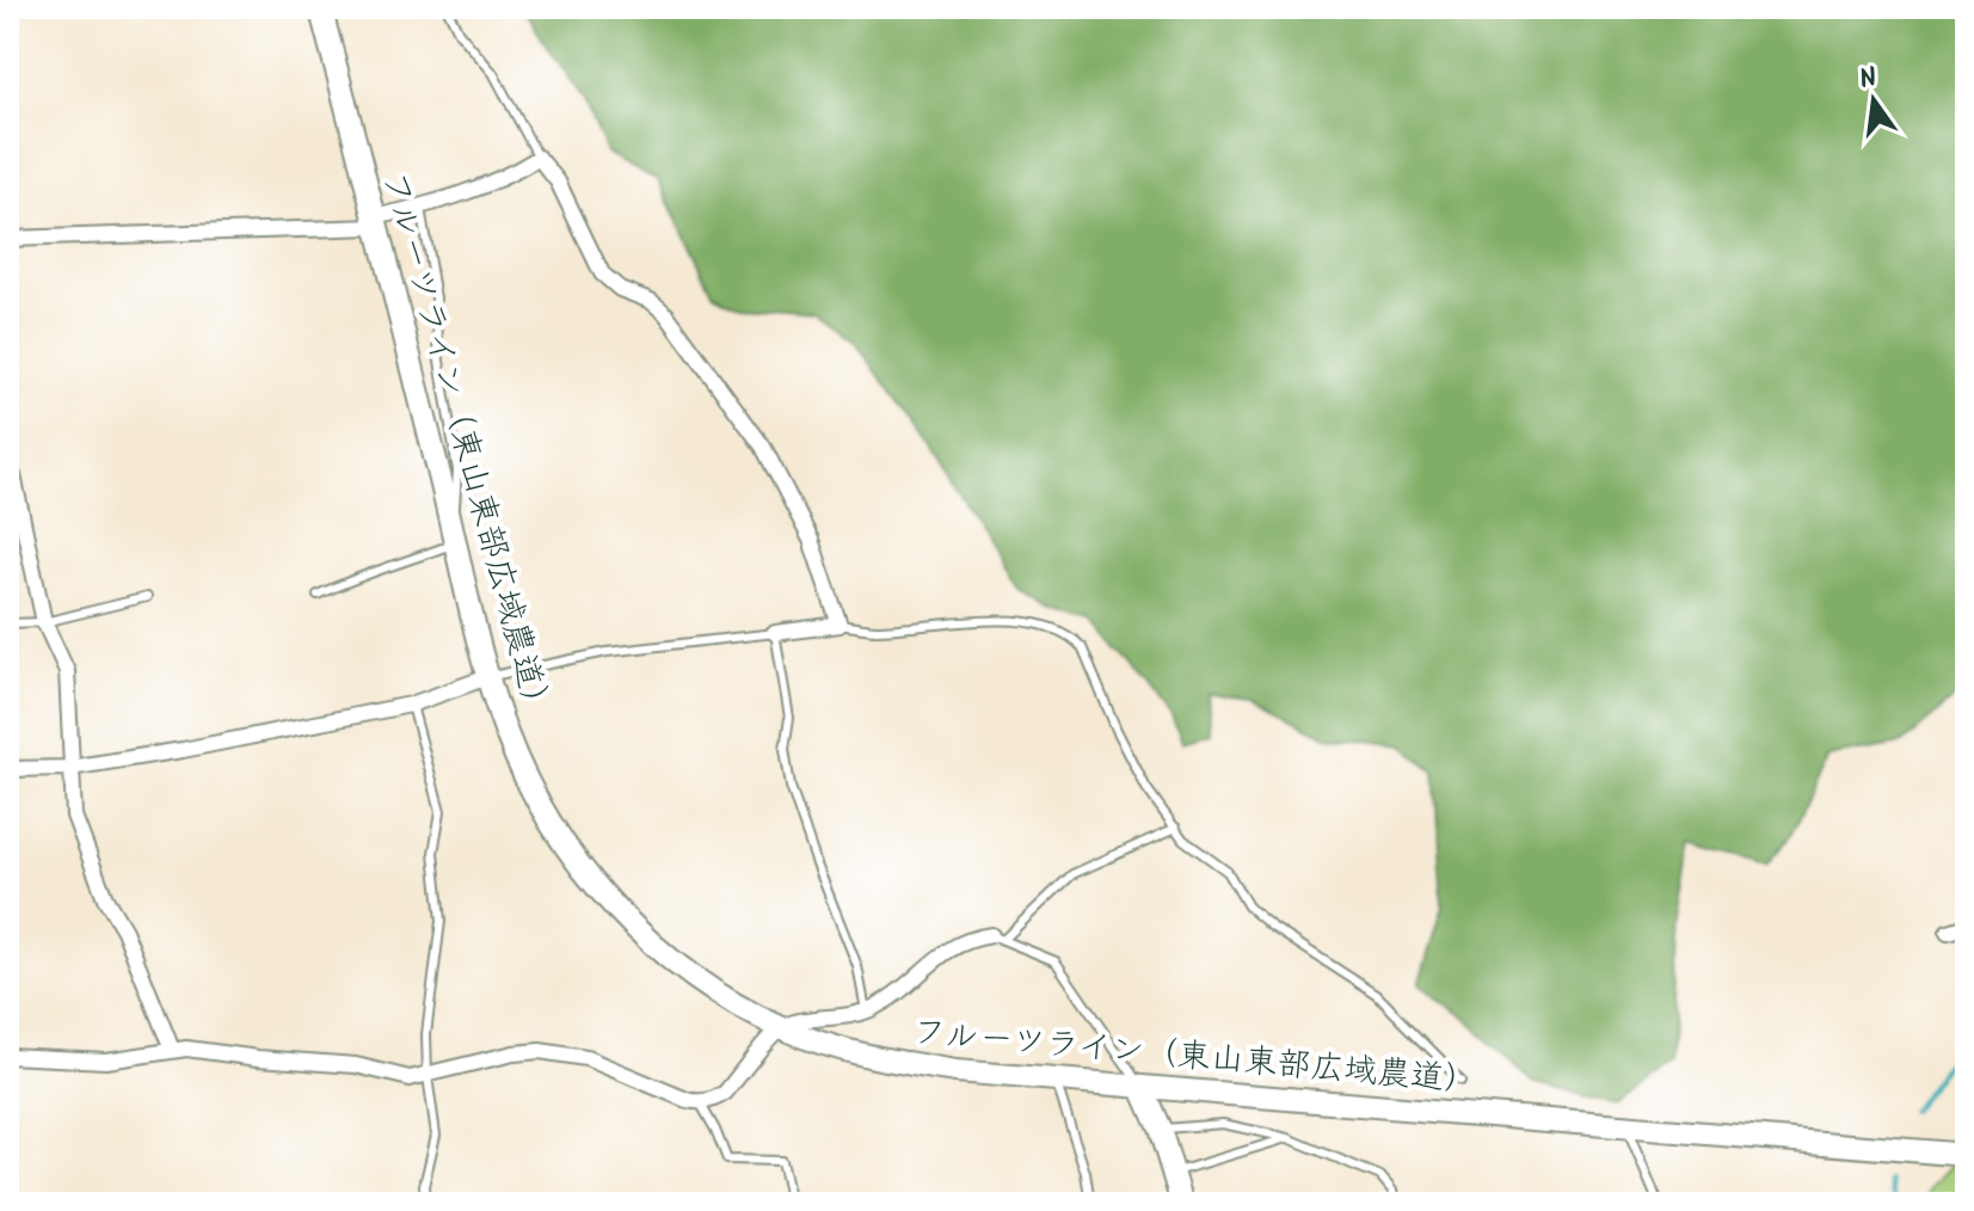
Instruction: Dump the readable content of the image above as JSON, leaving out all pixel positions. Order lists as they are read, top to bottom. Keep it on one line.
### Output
{"streets":{"street":["フルーツライン（東山東部広域農道）"]},"north":"top"}
